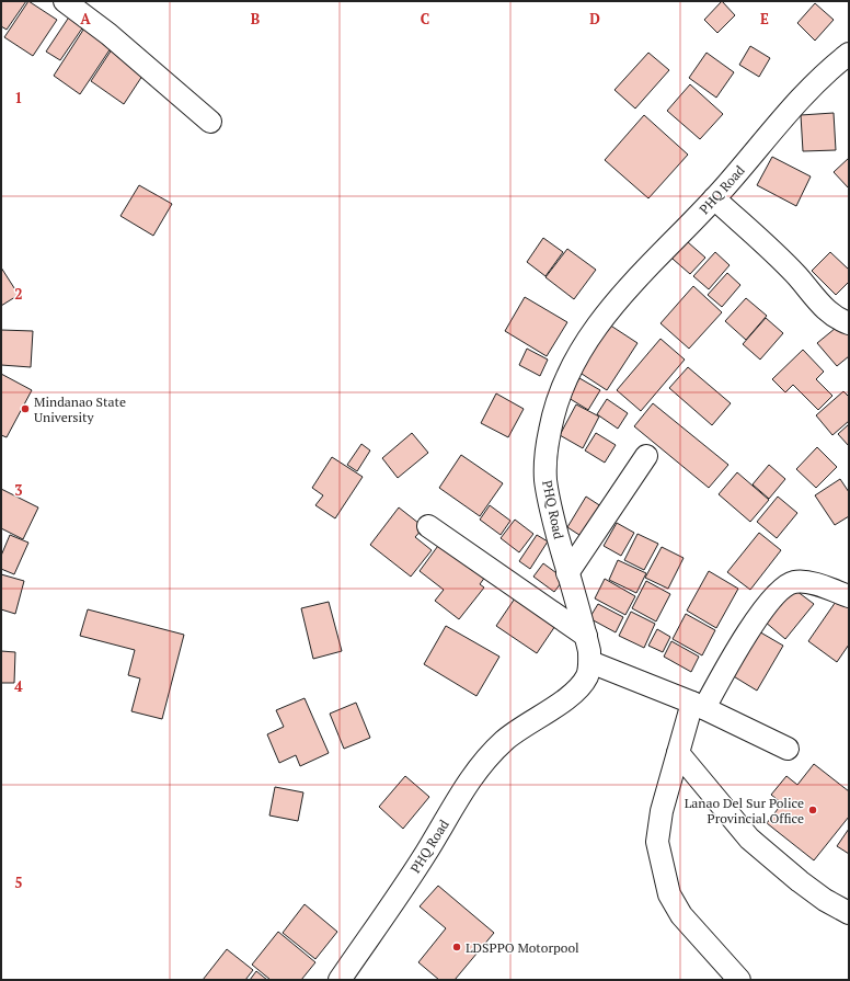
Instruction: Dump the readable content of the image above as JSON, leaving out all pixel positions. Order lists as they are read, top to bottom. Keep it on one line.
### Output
{"streets":{"street":["PHQ Road"]},"places":["Mindanao State University","Lanao Del Sur Police Provincial Office","LDSPPO Motorpool"],"grid":{"columns":["A","B","C","D","E"],"rows":["1","2","3","4","5"]}}
